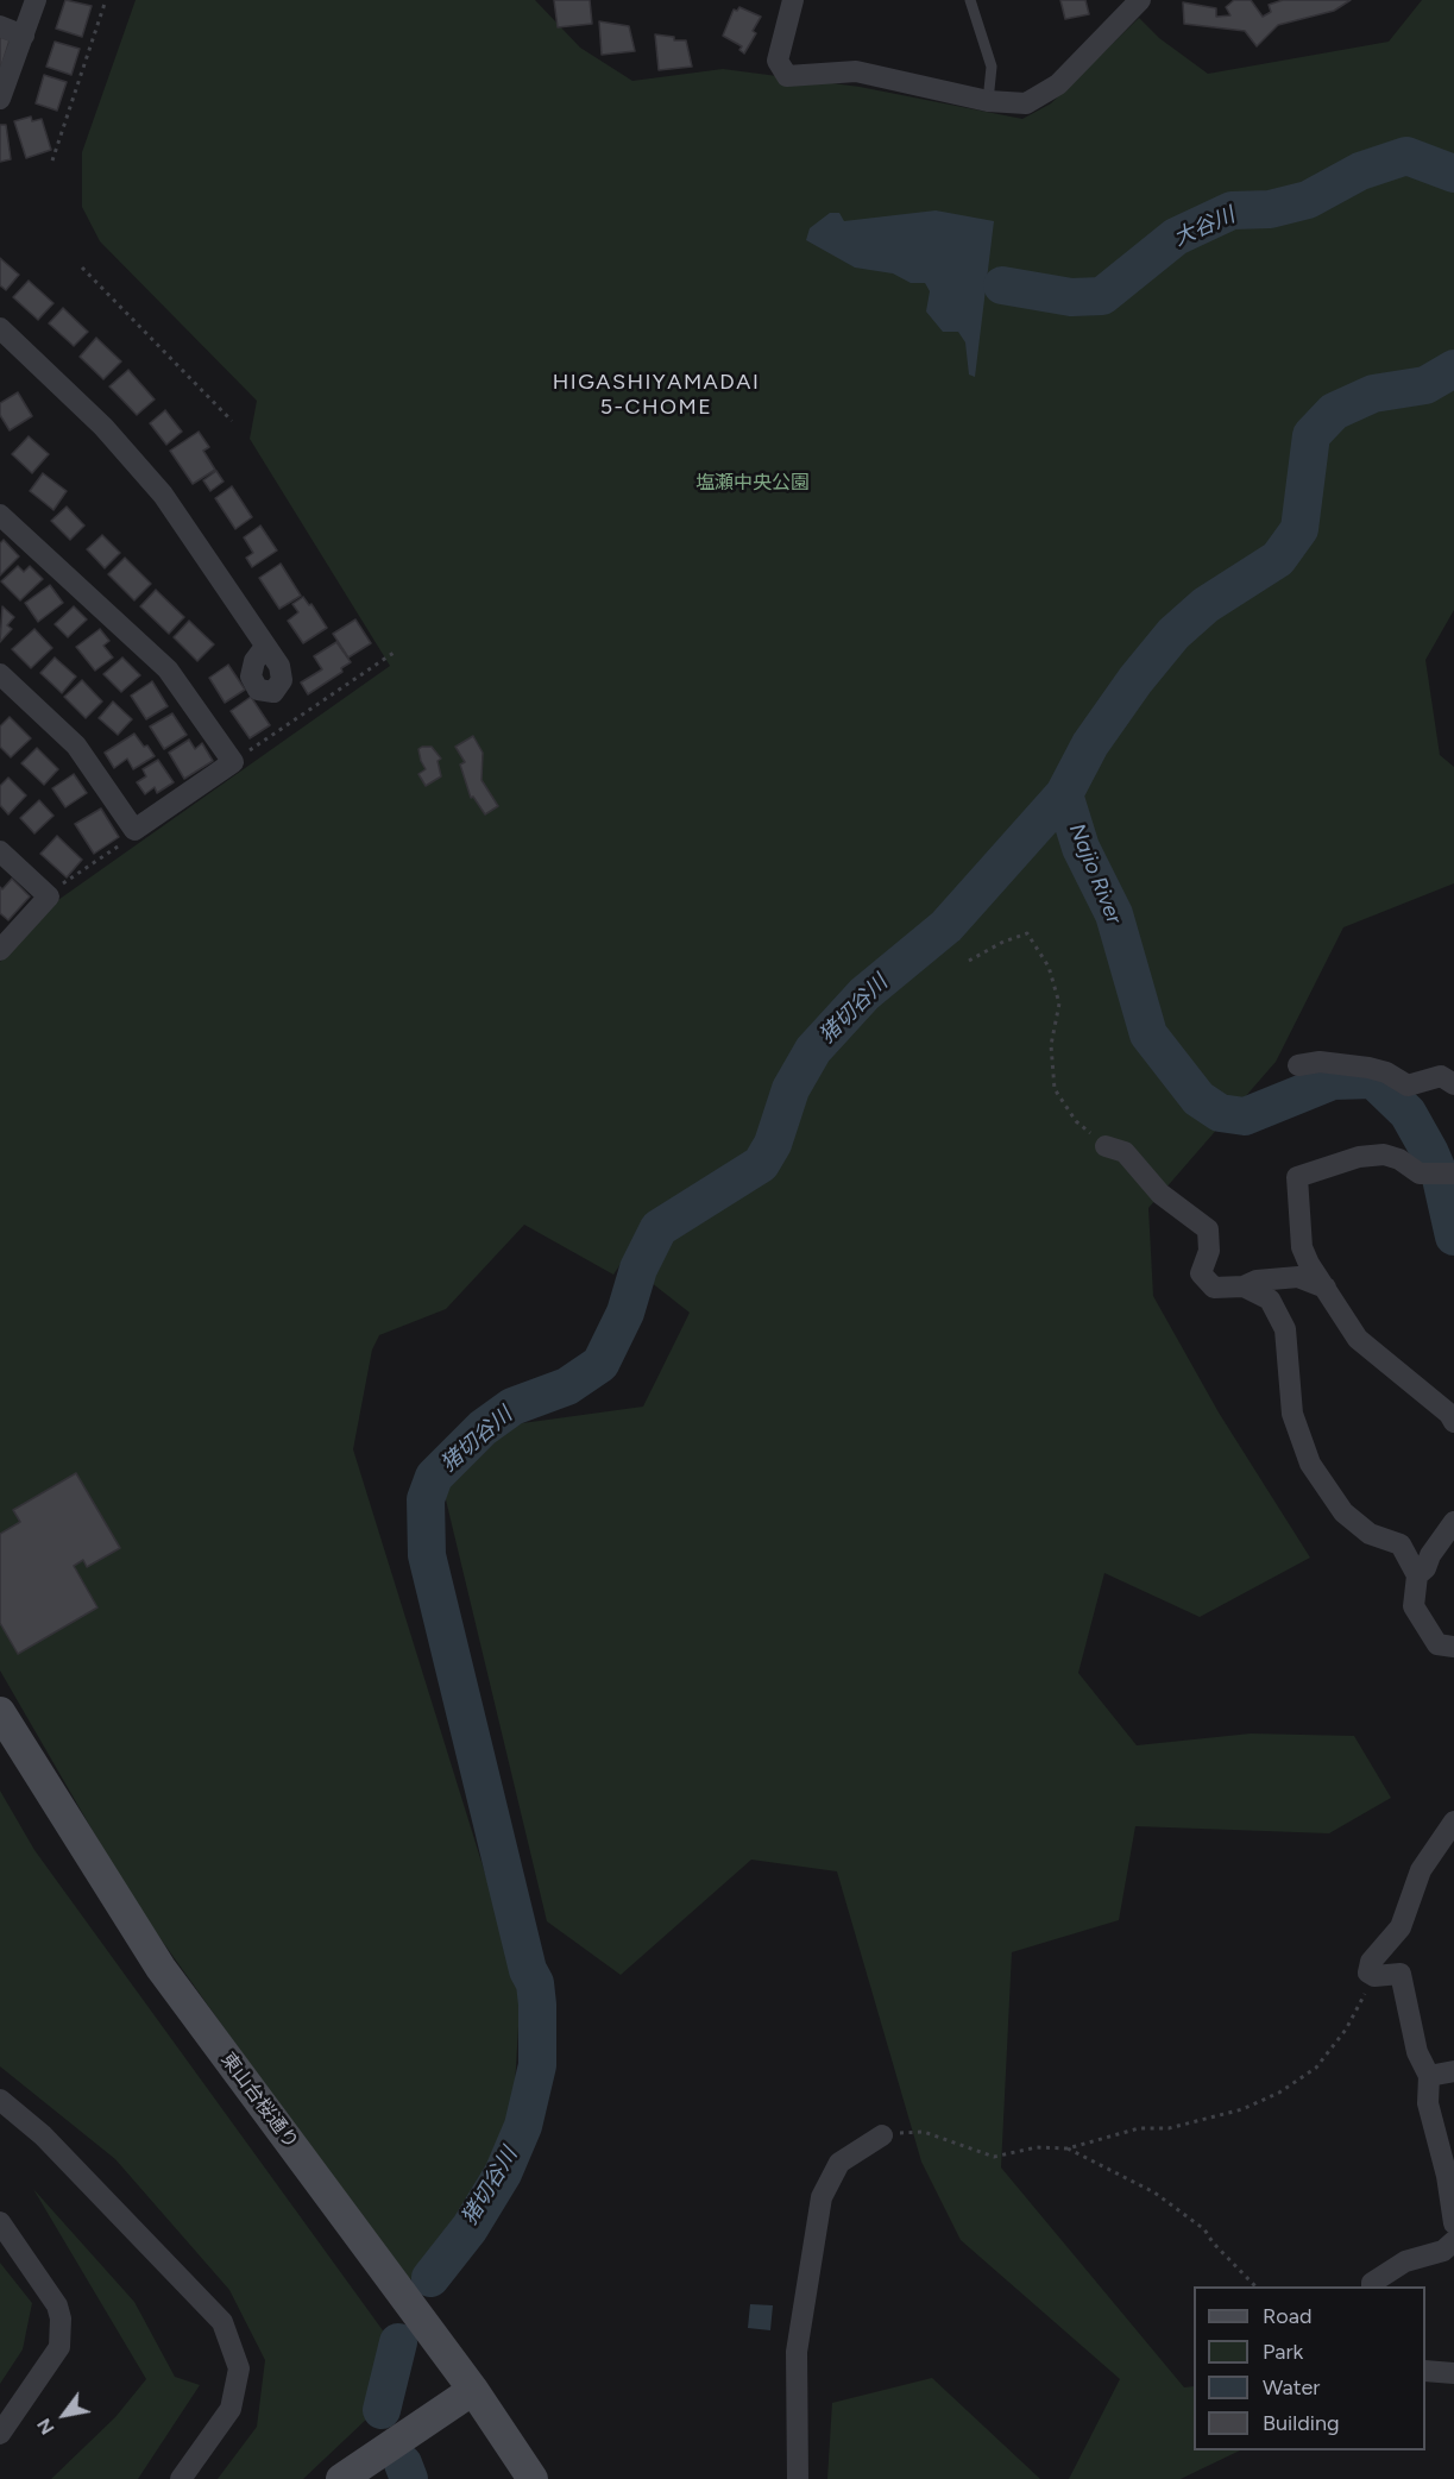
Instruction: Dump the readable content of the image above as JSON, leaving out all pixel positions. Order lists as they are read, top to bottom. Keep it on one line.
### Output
{"streets":{"street":["東山台桜通り"]},"districts":["HIGASHIYAMADAI 5-CHOME"],"water":["大谷川","Najio River","猪切谷川"],"parks":["塩瀬中央公園"],"legend":["Road","Park","Water","Building"],"north":"bottom left"}
